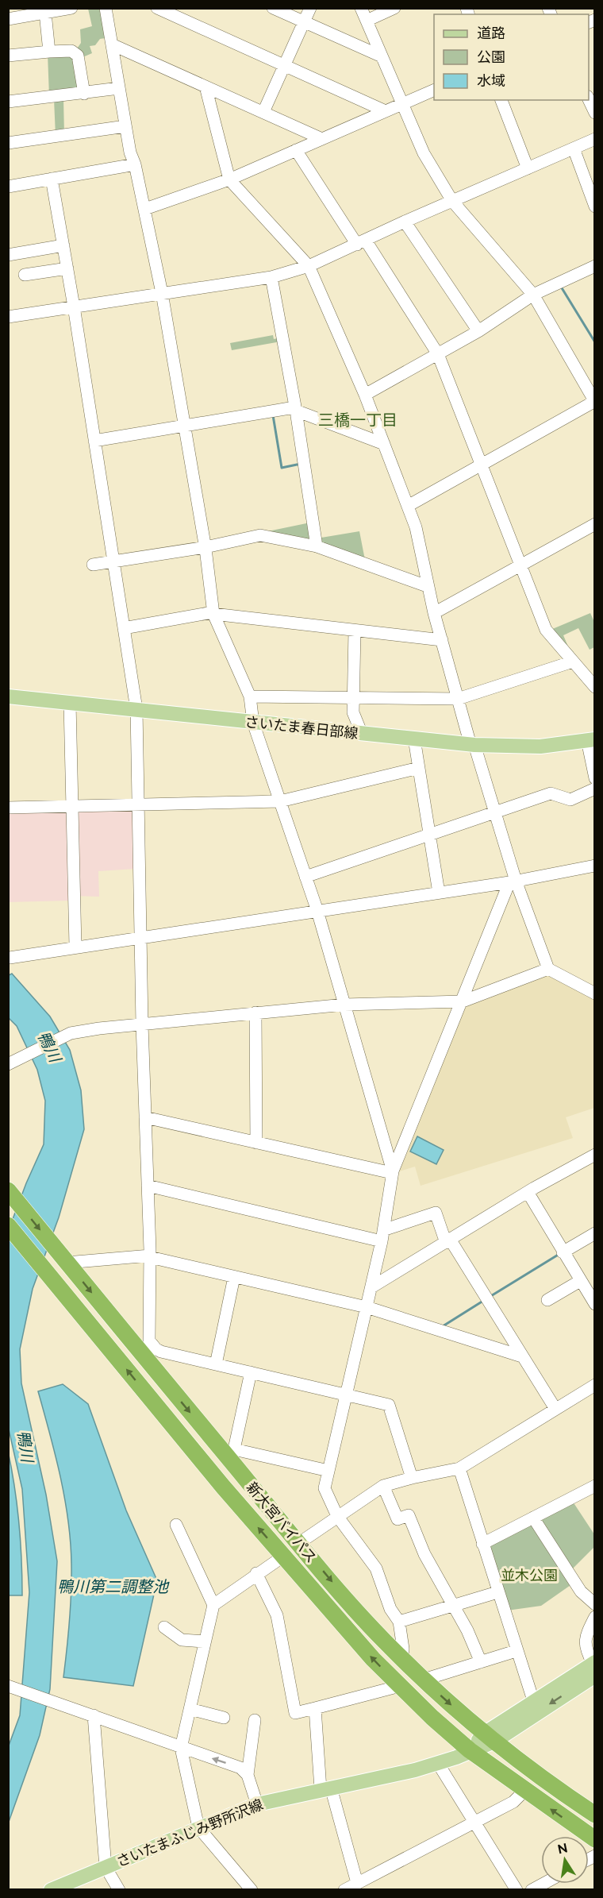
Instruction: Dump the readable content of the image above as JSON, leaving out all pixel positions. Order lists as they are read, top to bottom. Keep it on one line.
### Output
{"streets":{"highway":["新大宮バイパス"],"main road":["さいたま春日部線","さいたまふじみ野所沢線"]},"crossings":[["新大宮バイパス","さいたまふじみ野所沢線"]],"districts":["三橋一丁目"],"water":["鴨川","鴨川第二調整池"],"parks":["並木公園"],"legend":["道路","公園","水域"],"north":"top"}
